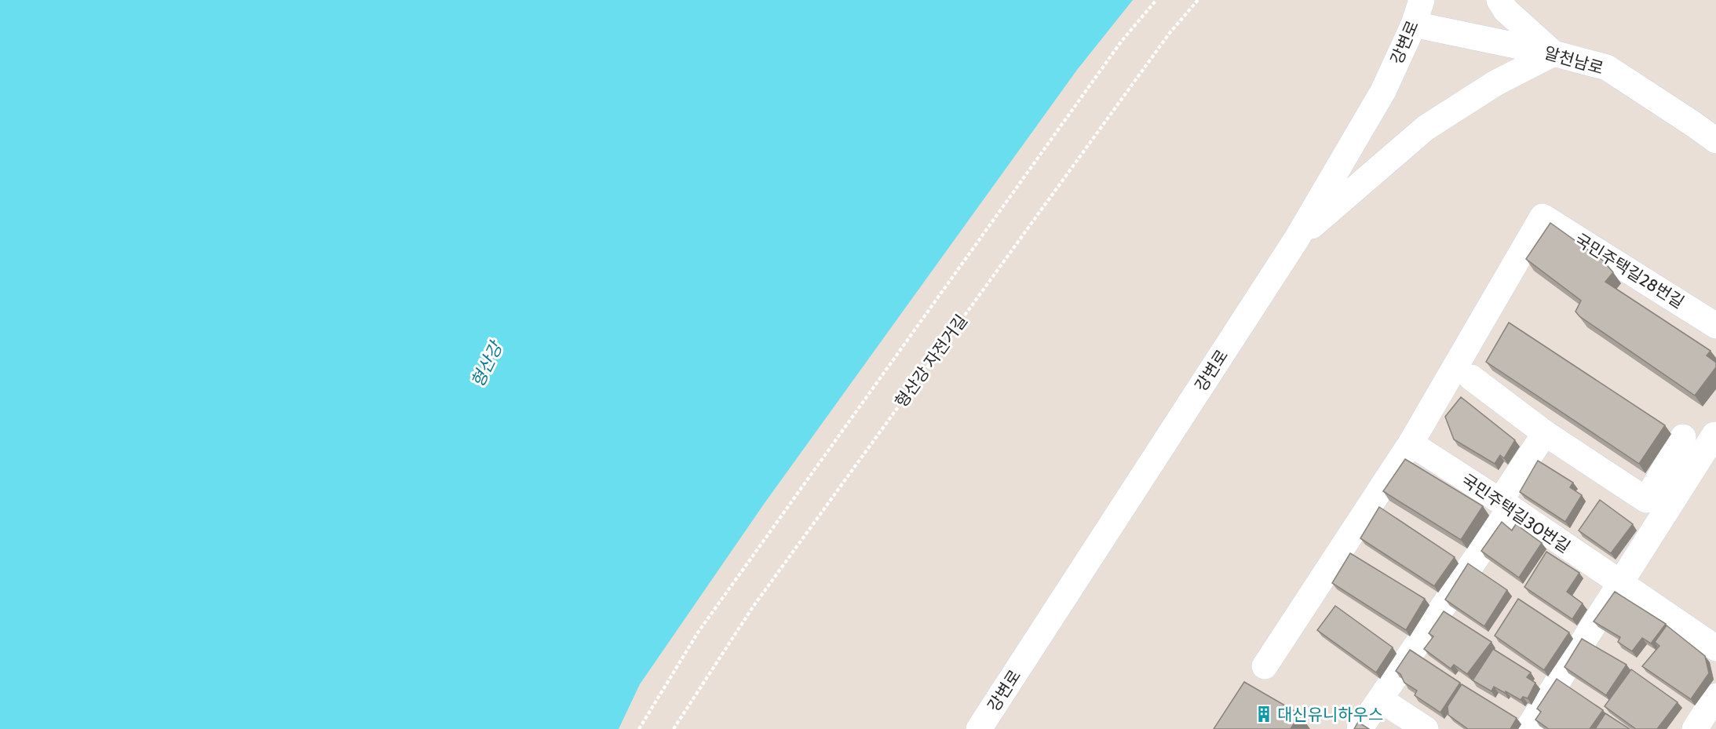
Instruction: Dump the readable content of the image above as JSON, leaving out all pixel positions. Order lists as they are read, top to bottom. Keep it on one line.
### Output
{"streets":{"street":["강변로","알천남로","국민주택길28번길","국민주택길30번길"],"path":["형산강 자전거길"]},"crossings":[["강변로","알천남로"],["국민주택길28번길","국민주택길30번길"]],"water":["형산강"],"places":{"building":["대신유니하우스"]}}
